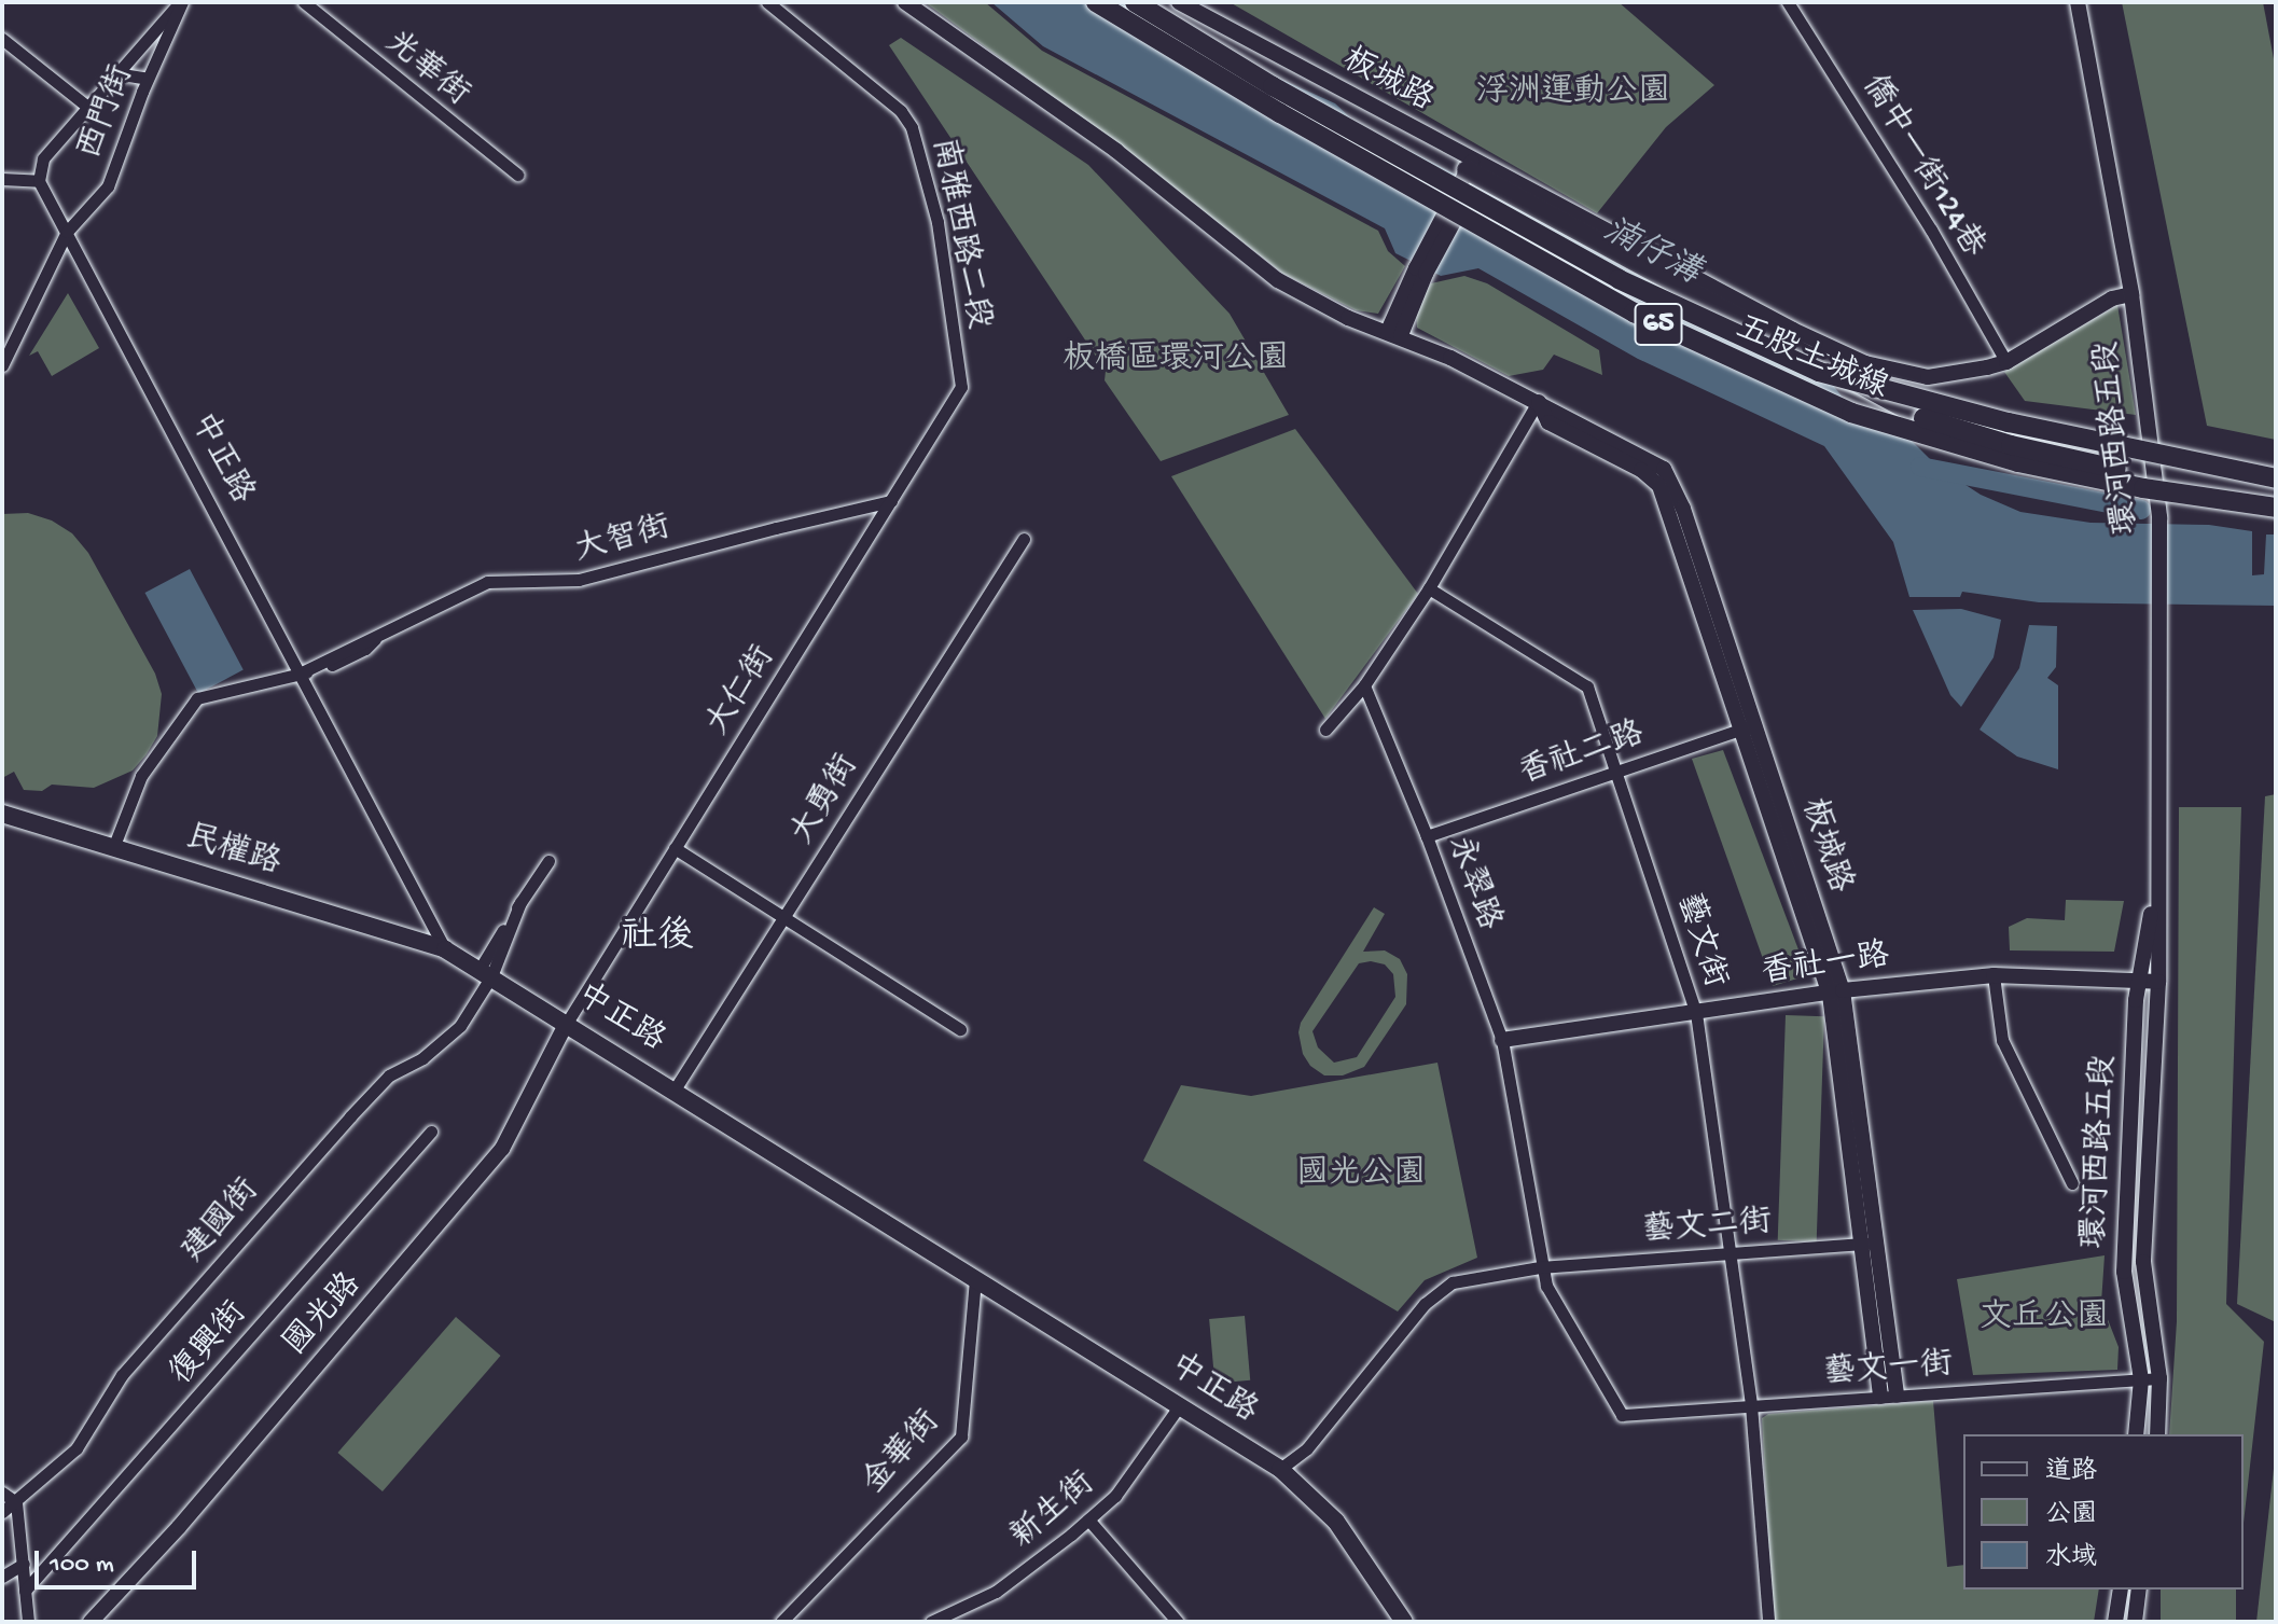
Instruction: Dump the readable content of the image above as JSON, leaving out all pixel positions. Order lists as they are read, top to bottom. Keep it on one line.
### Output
{"streets":{"highway":["65","五股土城線"],"main road":["中正路","民權路"],"street":["光華街","板城路","西門街","僑中一街124巷","南雅西路二段","環河西路五段","大智街","大仁街","香社二路","大勇街","永翠路","藝文街","香社一路","建國街","藝文二街","國光路","復興街","藝文一街","金華街","新生街"]},"crossings":[["板城路","僑中一街124巷"],["板城路","環河西路五段"],["板城路","香社二路"],["板城路","香社一路"],["板城路","藝文二街"],["板城路","藝文一街"],["西門街","中正路"],["南雅西路二段","大仁街"],["環河西路五段","香社一路"],["環河西路五段","藝文一街"],["中正路","大智街"],["中正路","大仁街"],["中正路","大勇街"],["中正路","民權路"],["中正路","建國街"],["中正路","藝文二街"],["中正路","國光路"],["中正路","金華街"],["中正路","新生街"],["大智街","大仁街"],["大智街","民權路"],["大仁街","國光路"],["香社二路","永翠路"],["香社二路","藝文街"],["永翠路","香社一路"],["永翠路","藝文二街"],["永翠路","藝文一街"],["藝文街","香社一路"],["藝文街","藝文二街"],["藝文街","藝文一街"]],"districts":["社後"],"water":["湳仔溝"],"parks":["浮洲運動公園","板橋區環河公園","國光公園","文丘公園"],"legend":["道路","公園","水域"],"scale_bar":"100 m"}
